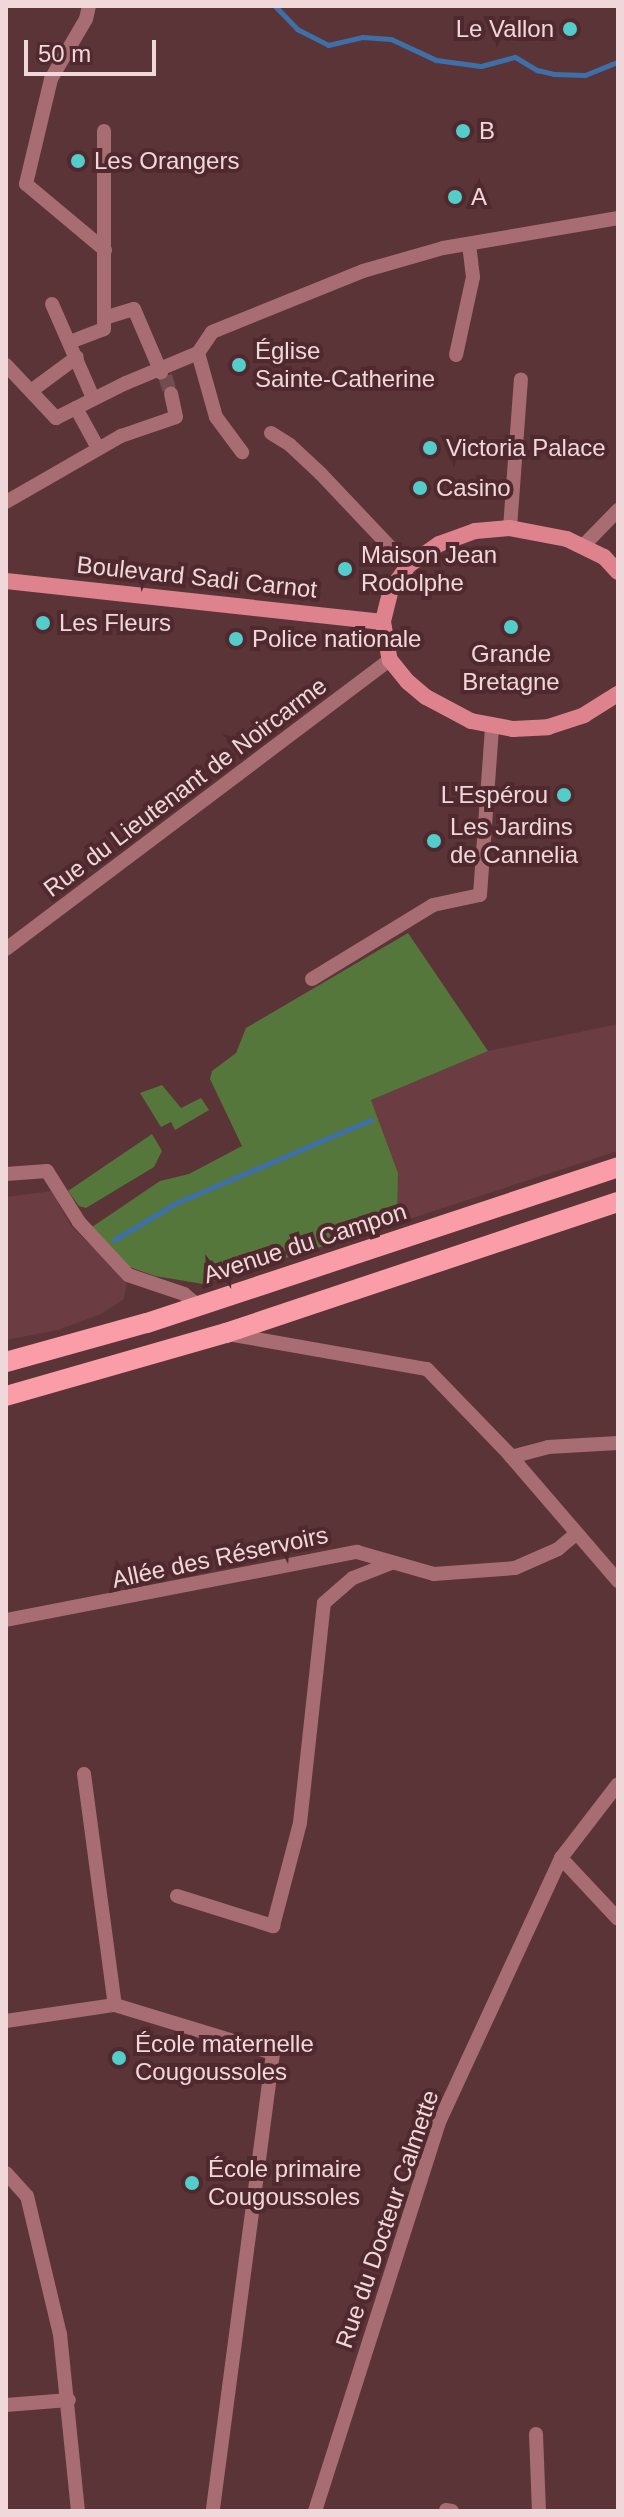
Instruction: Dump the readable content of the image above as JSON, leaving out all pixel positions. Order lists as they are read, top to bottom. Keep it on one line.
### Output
{"streets":{"main road":["Boulevard Sadi Carnot","Avenue du Campon"],"street":["Rue du Lieutenant de Noircarme","Allée des Réservoirs","Rue du Docteur Calmette"]},"places":["Le Vallon","B","Les Orangers","A","Église Sainte-Catherine","Victoria Palace","Casino","Maison Jean Rodolphe","Les Fleurs","Grande Bretagne","Police nationale","L'Espérou","Les Jardins de Cannelia","École maternelle Cougoussoles","École primaire Cougoussoles"],"scale_bar":"50 m"}
